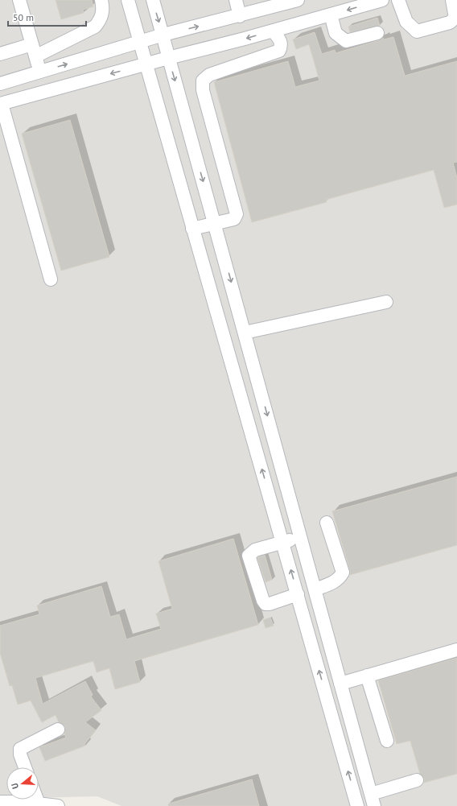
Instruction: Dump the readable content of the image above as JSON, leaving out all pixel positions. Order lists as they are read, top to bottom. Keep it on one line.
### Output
{"scale_bar":"50 m","north":"left"}
